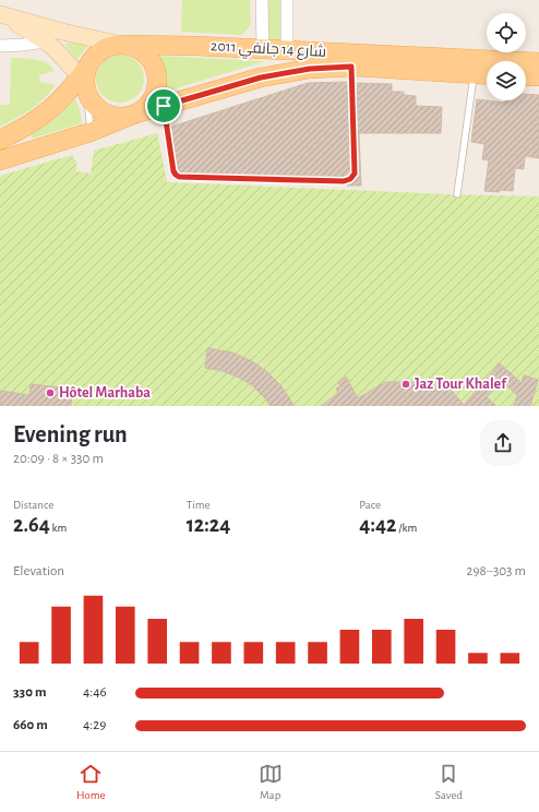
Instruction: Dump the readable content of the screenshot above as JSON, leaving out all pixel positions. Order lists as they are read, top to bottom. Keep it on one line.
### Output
{"streets":{"main road":["شارع 14 جانفي 2011"]},"places":["Jaz Tour Khalef","Hôtel Marhaba"],"page":{"heading":["Evening run","20:09 · 8 × 330 m"],"stats":[["Distance","2.64 km"],["Time","12:24"],["Pace","4:42 /km"]],"chart":["Elevation","298–303 m"],"list":[{"name":"330 m","note":"4:46"},{"name":"660 m","note":"4:29"}],"tabs":["Home","Map","Saved"]}}
